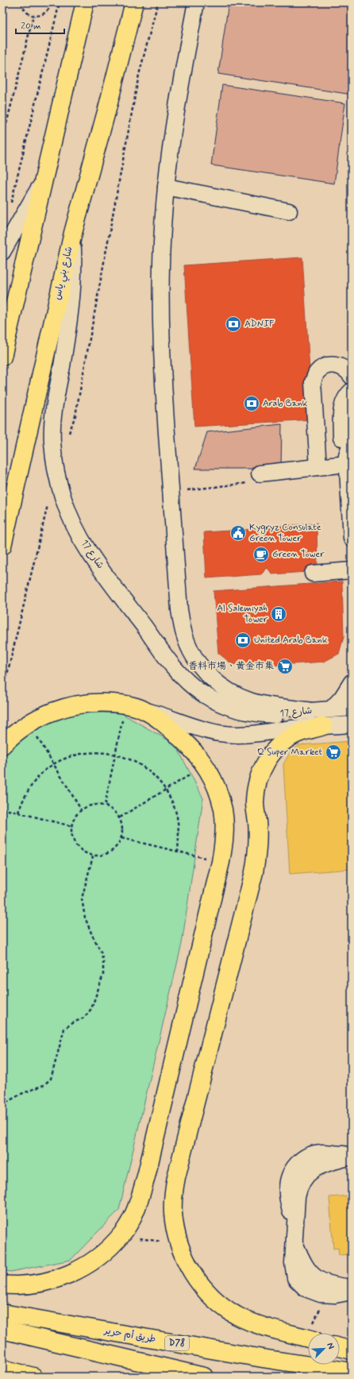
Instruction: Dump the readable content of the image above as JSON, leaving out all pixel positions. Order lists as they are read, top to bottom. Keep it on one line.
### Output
{"streets":{"main road":["شارع بني ياس","طريق أم حرير","D78"],"street":["شارع 17"]},"crossings":[["شارع بني ياس","شارع 17"]],"places":{"bank":["ADNIF","Arab Bank","United Arab Bank"],"public building":["Kygryz Consulate Green Tower"],"cafe":["Green Tower"],"building":["Al Salemiyah Tower"],"supermarket":["香料市場、黃金市集","Q Super Market"]},"scale_bar":"20 m","north":"top right"}
